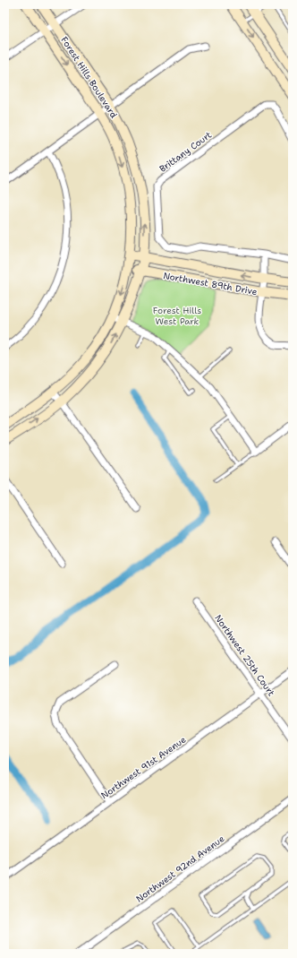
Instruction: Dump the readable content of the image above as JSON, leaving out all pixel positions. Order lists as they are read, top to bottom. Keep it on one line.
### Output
{"streets":{"street":["Forest Hills Boulevard","Brittany Court","Northwest 89th Drive","Northwest 25th Court","Northwest 91st Avenue","Northwest 92nd Avenue"]},"crossings":[["Forest Hills Boulevard","Northwest 89th Drive"],["Northwest 25th Court","Northwest 91st Avenue"]],"parks":["Forest Hills West Park"]}
